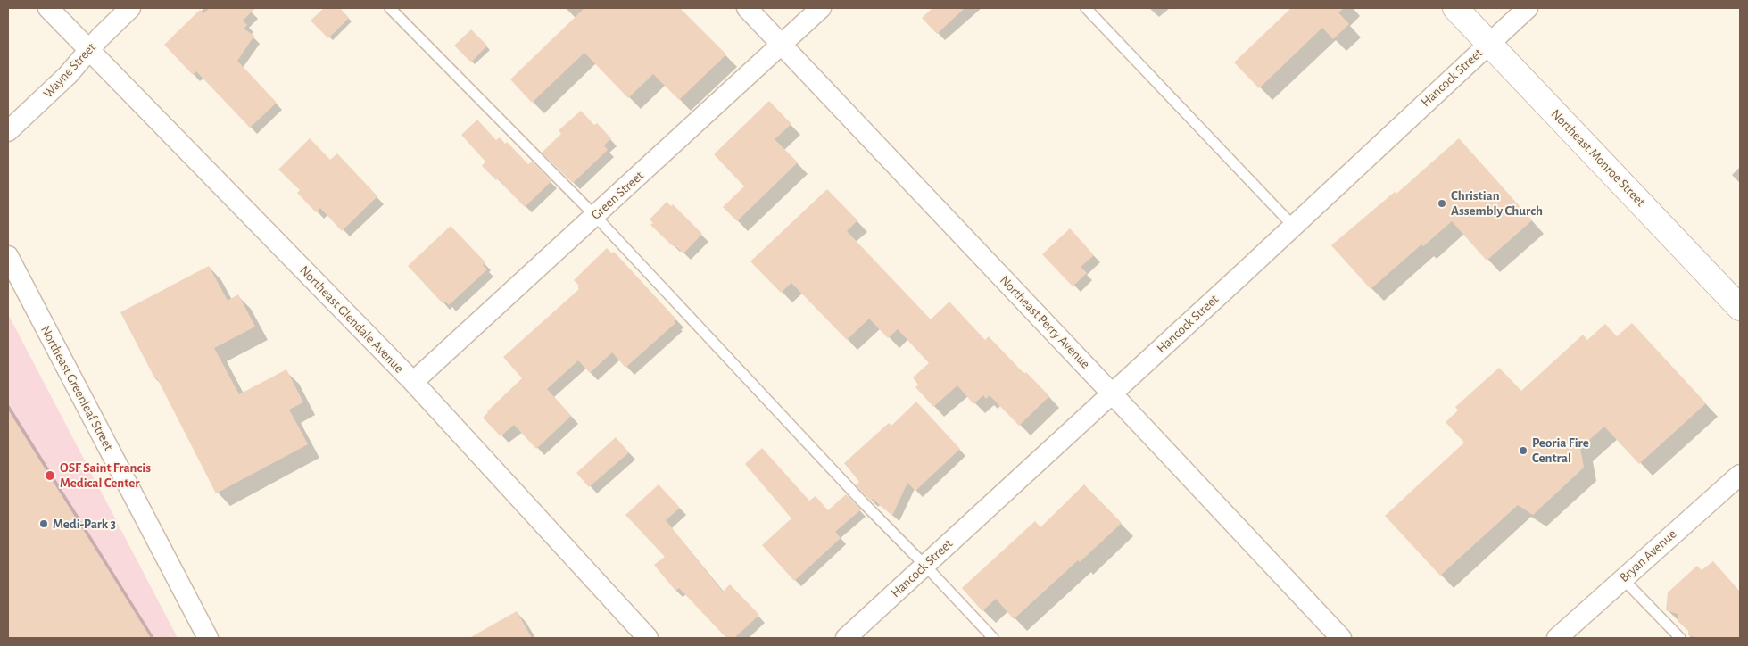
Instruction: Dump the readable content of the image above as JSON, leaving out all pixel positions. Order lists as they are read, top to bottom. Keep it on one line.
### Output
{"streets":{"street":["Wayne Street","Hancock Street","Northeast Monroe Street","Green Street","Northeast Glendale Avenue","Northeast Perry Avenue","Northeast Greenleaf Street","Bryan Avenue"]},"crossings":[["Wayne Street","Northeast Glendale Avenue"],["Hancock Street","Northeast Monroe Street"],["Hancock Street","Northeast Perry Avenue"],["Green Street","Northeast Glendale Avenue"],["Green Street","Northeast Perry Avenue"]],"places":["Christian Assembly Church","Peoria Fire Central","OSF Saint Francis Medical Center","Medi-Park 3"]}
